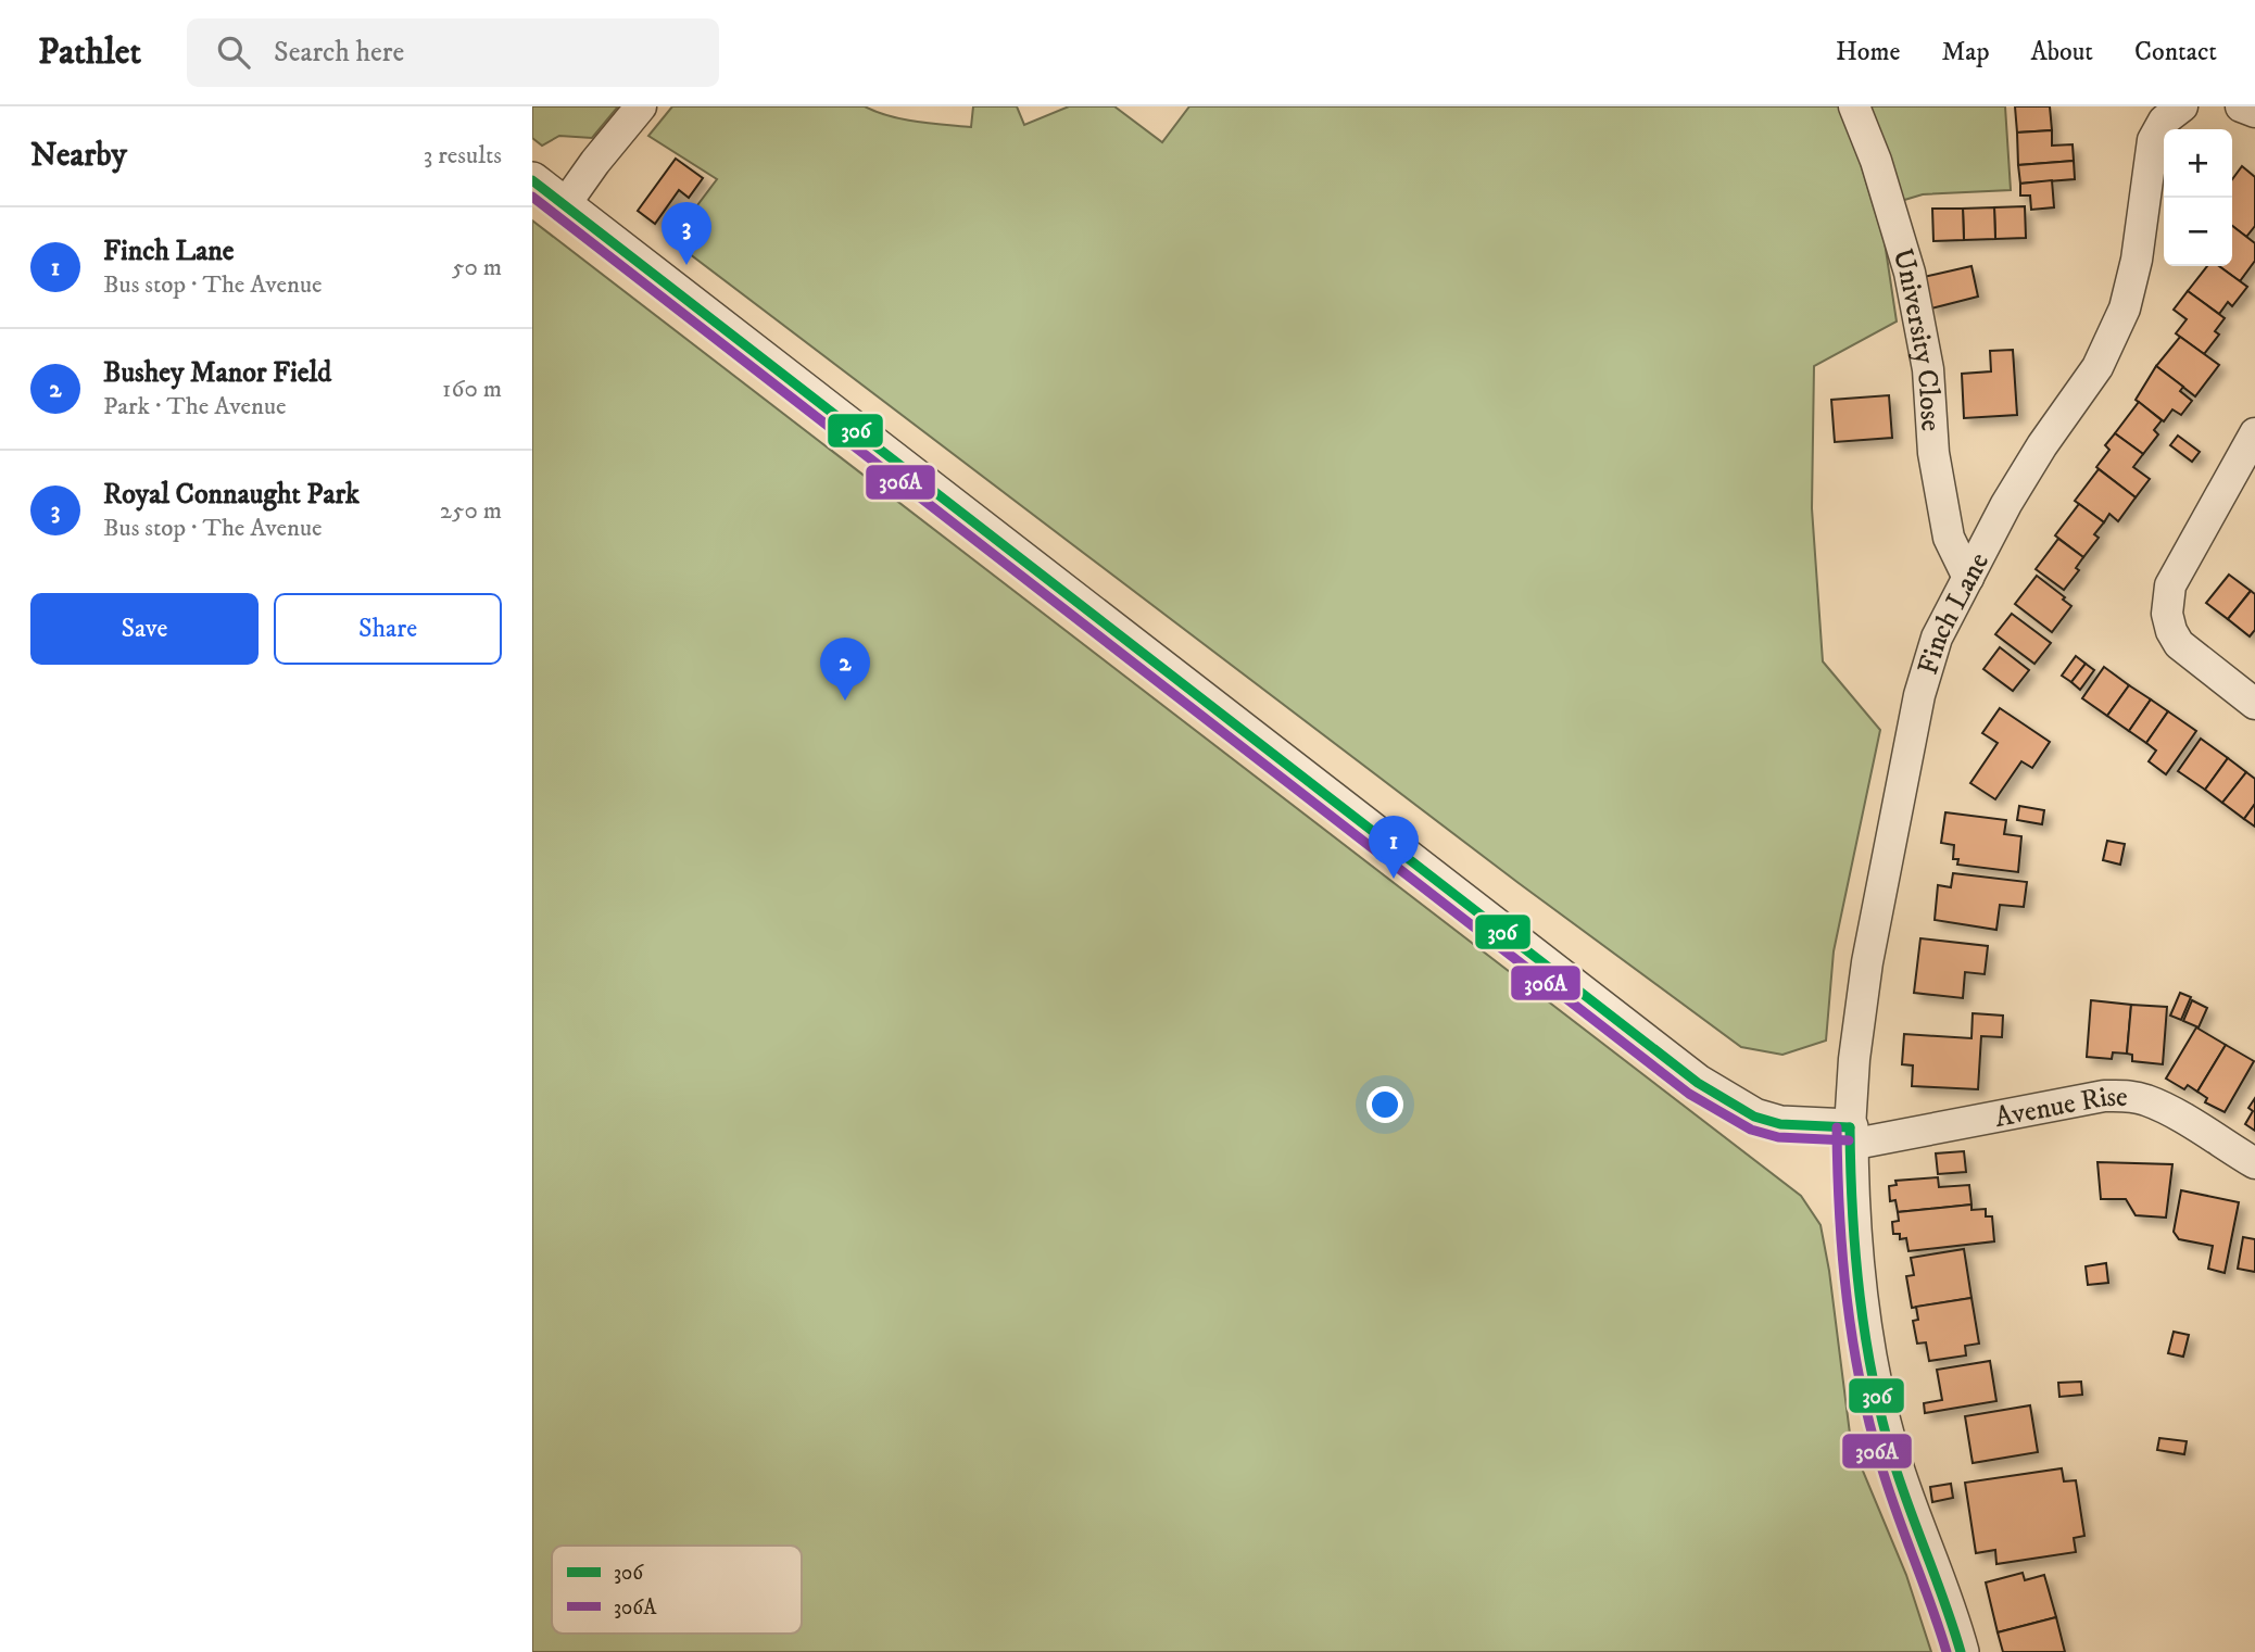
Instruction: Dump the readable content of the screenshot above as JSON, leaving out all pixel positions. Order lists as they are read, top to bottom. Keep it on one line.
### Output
{"streets":{"street":["University Close","Finch Lane","Avenue Rise"]},"crossings":[["University Close","Finch Lane"],["Finch Lane","Avenue Rise"]],"lines":["transit line 306","transit line 306A"],"legend":["306","306A"],"page":{"header":"Pathlet","search":"Search here","nav":["Home","Map","About","Contact"],"heading":["Nearby","3 results"],"map_buttons":["+","−"],"pins":["3","2","1"],"list":[{"mark":"1","name":"Finch Lane","note":"Bus stop · The Avenue","value":"50 m"},{"mark":"2","name":"Bushey Manor Field","note":"Park · The Avenue","value":"160 m"},{"mark":"3","name":"Royal Connaught Park","note":"Bus stop · The Avenue","value":"250 m"}],"buttons":["Save","Share"]}}
